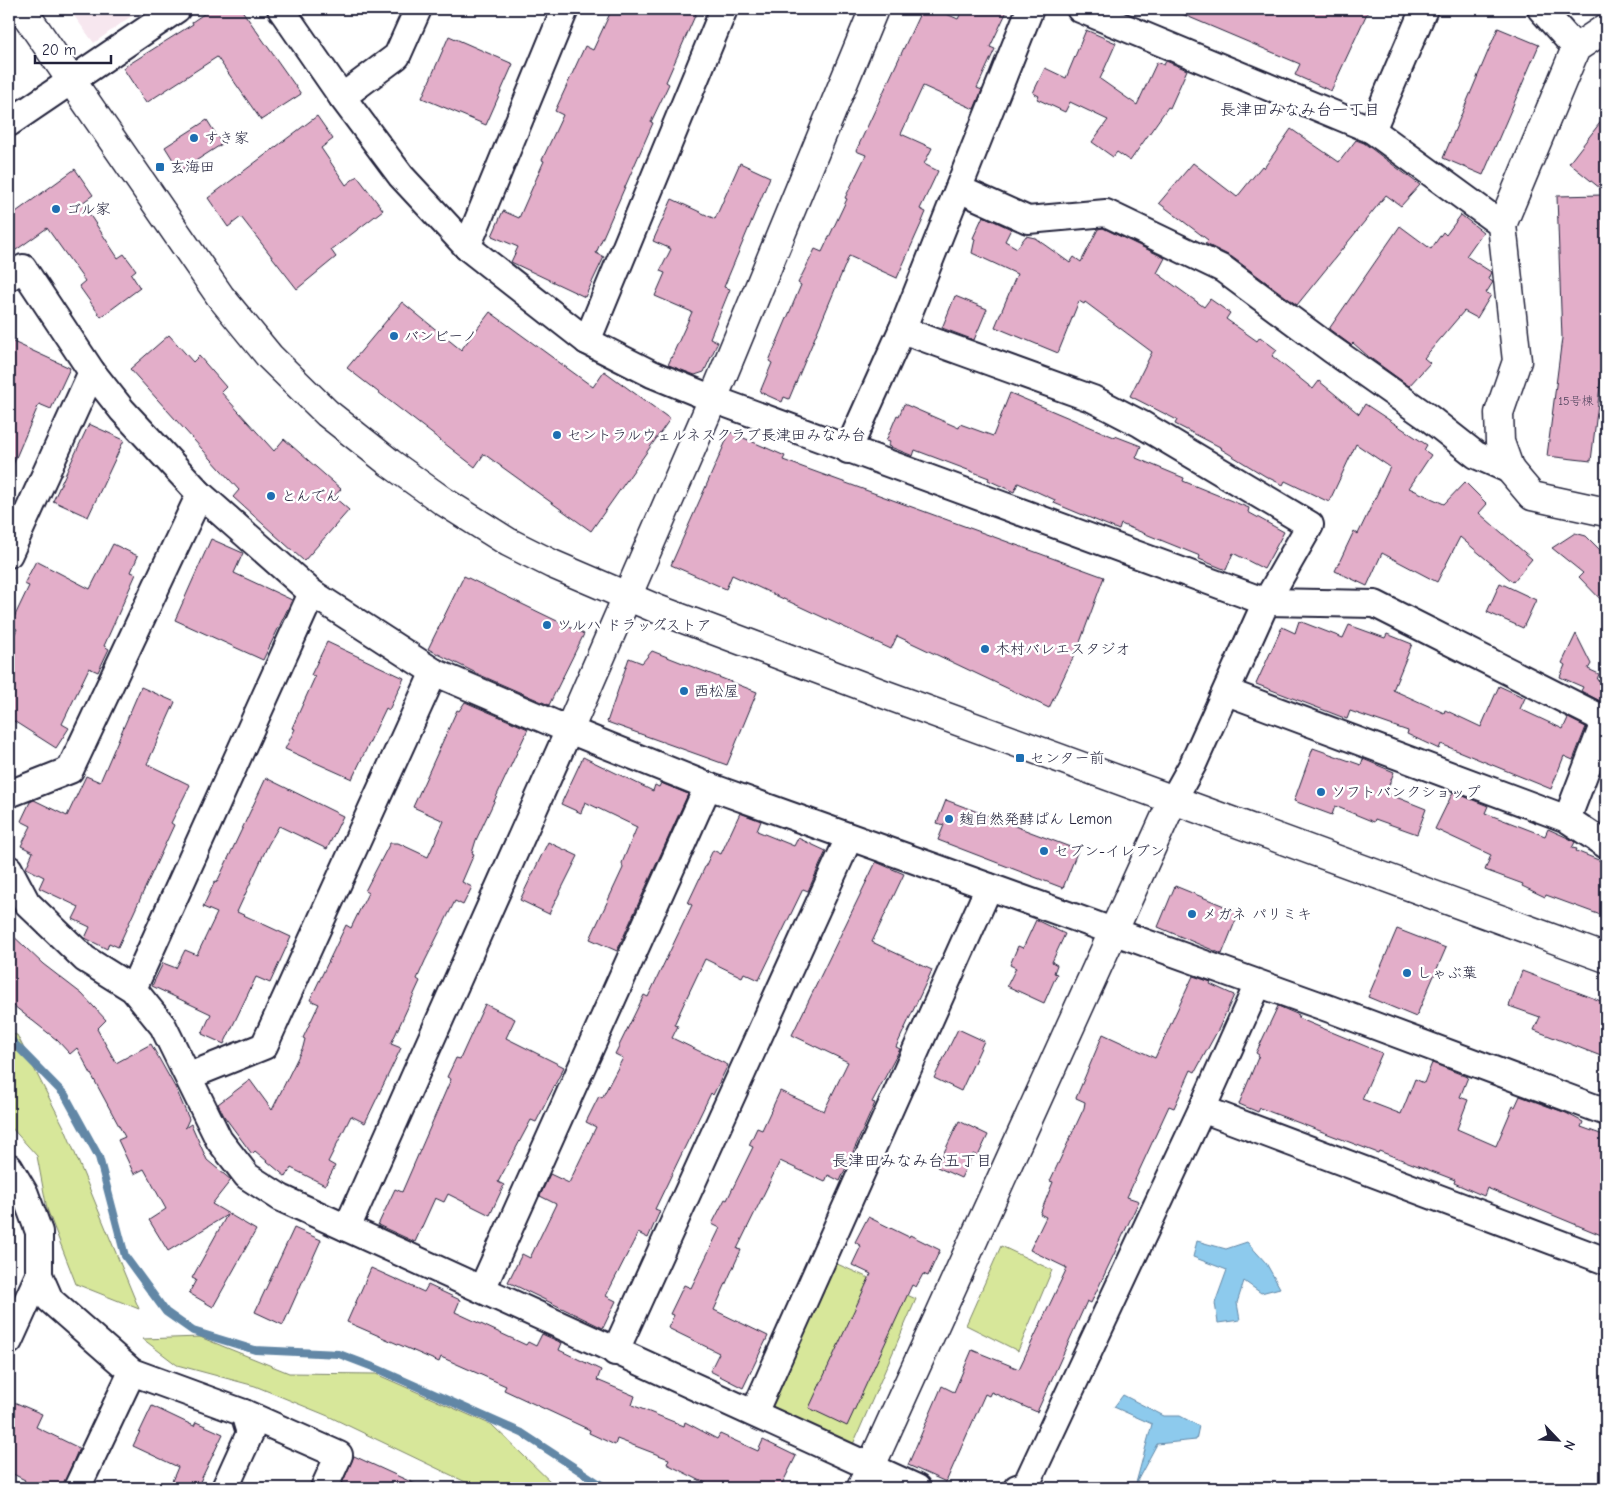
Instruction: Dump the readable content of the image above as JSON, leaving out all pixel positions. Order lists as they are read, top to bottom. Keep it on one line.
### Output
{"districts":["長津田みなみ台一丁目","長津田みなみ台五丁目"],"places":{"other":["すき家","ゴル家","バンビーノ","セントラルウェルネスクラブ長津田みなみ台","とんでん","ツルハ ドラッグストア","木村バレエスタジオ","西松屋","ソフトバンクショップ","麹自然発酵ぱん Lemon","セブン-イレブン","メガネ パリミキ","しゃぶ葉"],"transit":["玄海田","センター前"]},"house_numbers":["15号棟"],"scale_bar":"20 m","north":"bottom right"}
